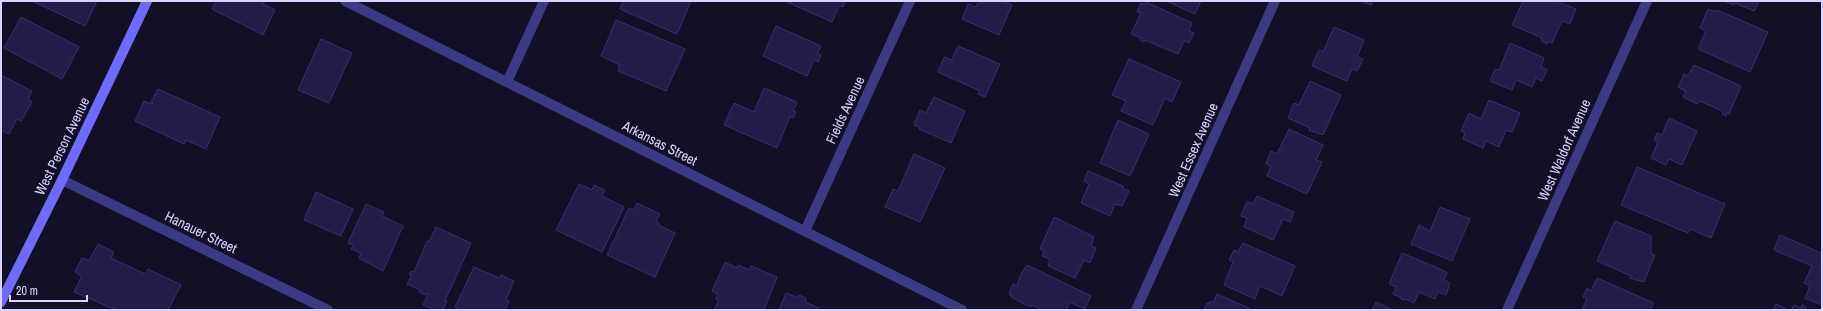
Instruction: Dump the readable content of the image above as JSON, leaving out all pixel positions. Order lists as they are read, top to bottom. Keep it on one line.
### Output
{"streets":{"street":["Fields Avenue","Arkansas Street","West Person Avenue","West Essex Avenue","West Waldorf Avenue","Hanauer Street"]},"crossings":[["Fields Avenue","Arkansas Street"],["West Person Avenue","Hanauer Street"]],"scale_bar":"20 m"}
